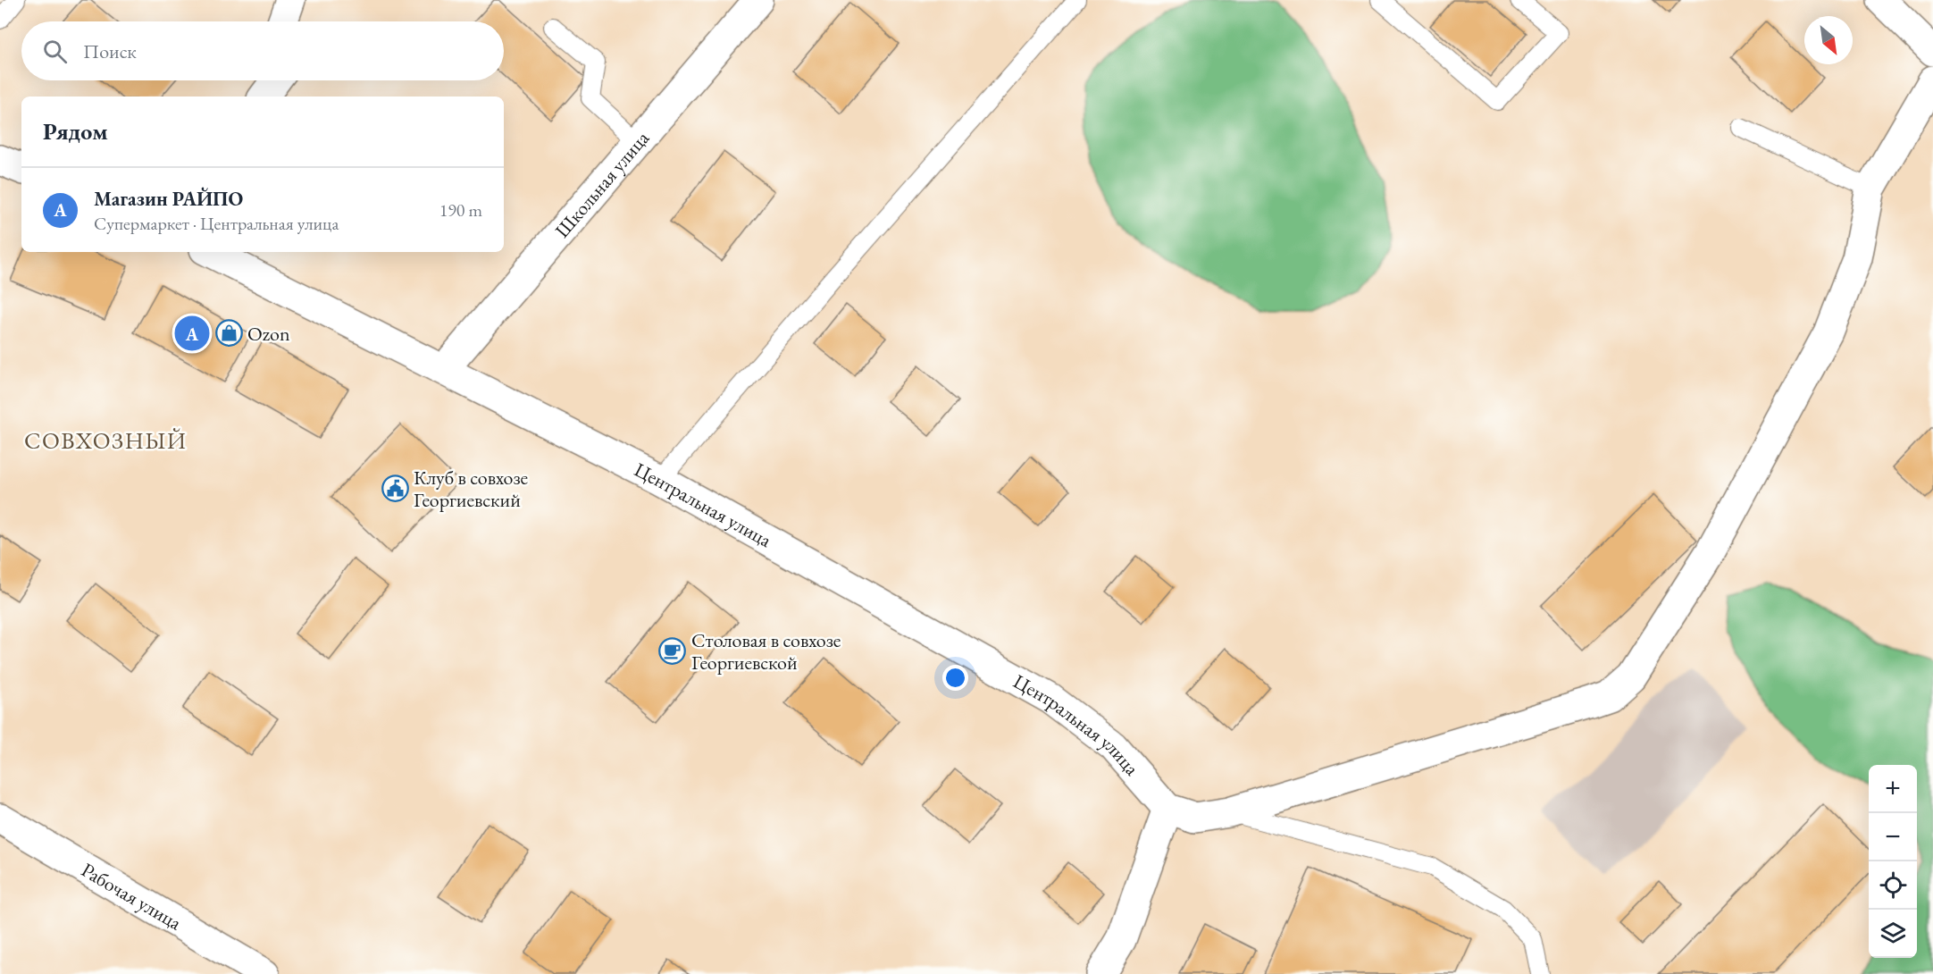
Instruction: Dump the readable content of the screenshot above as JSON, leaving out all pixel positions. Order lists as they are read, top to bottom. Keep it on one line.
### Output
{"streets":{"street":["Школьная улица","Центральная улица","Рабочая улица"]},"crossings":[["Школьная улица","Центральная улица"]],"districts":["СОВХОЗНЫЙ"],"places":{"shop":["Ozon"],"public building":["Клуб в совхозе Георгиевский"],"cafe":["Столовая в совхозе Георгиевской"]},"north":"bottom right","page":{"search":"Поиск","heading":"Рядом","list":[{"mark":"A","name":"Магазин РАЙПО","note":"Супермаркет · Центральная улица","value":"190 m"}],"pins":"A","map_buttons":["+","−"]}}
